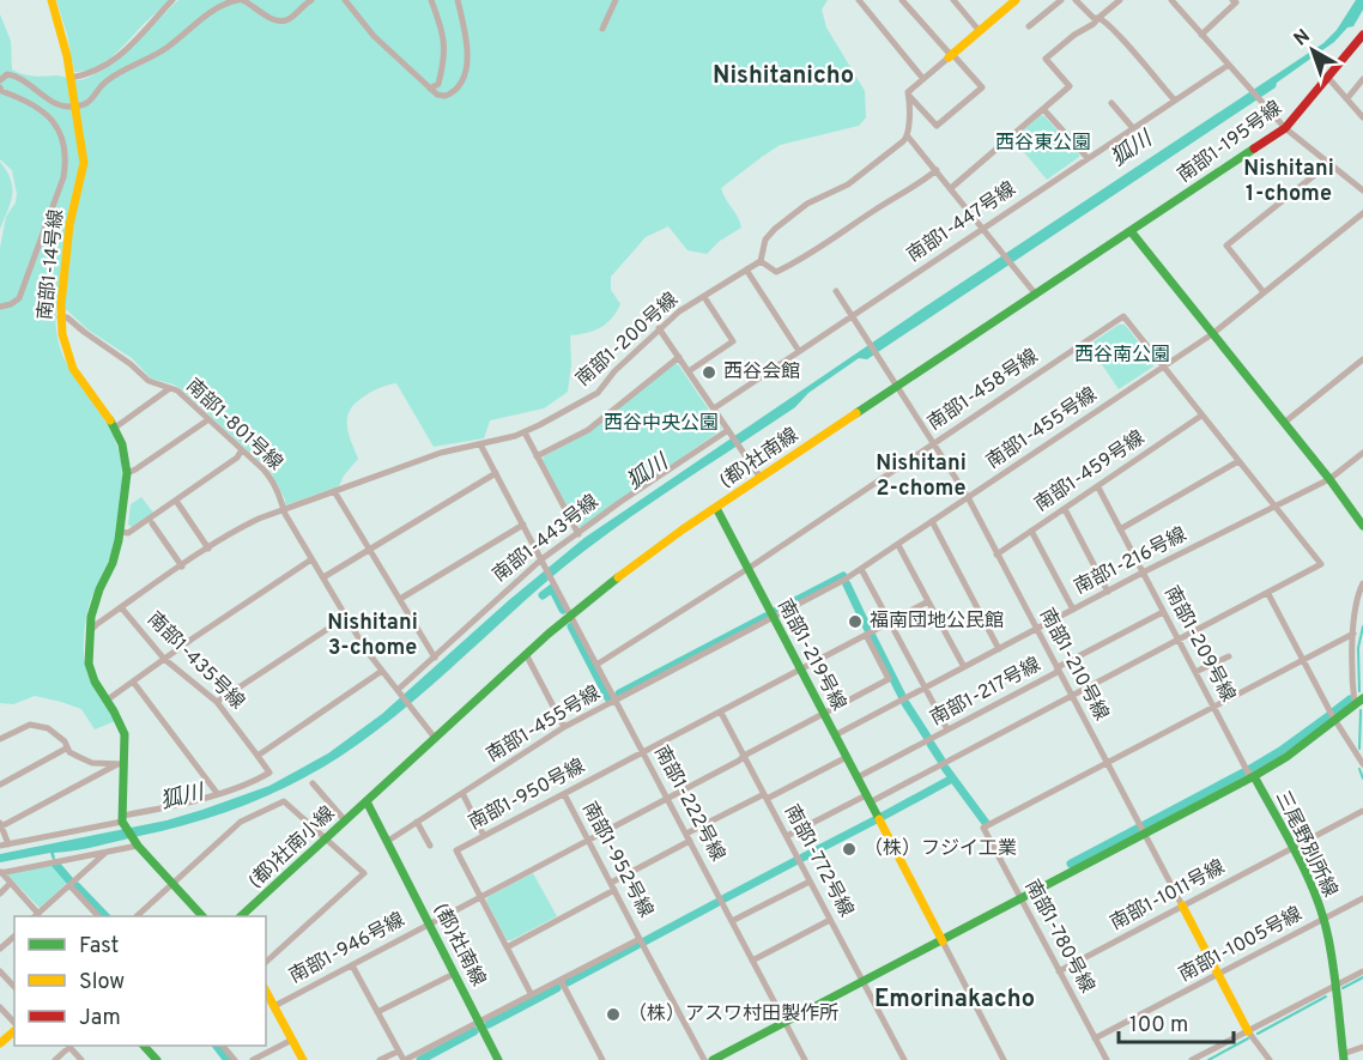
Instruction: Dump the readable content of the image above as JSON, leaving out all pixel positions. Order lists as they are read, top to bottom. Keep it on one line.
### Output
{"streets":{"street":["南部1-195号線","南部1-447号線","南部1-14号線","南部1-200号線","南部1-458号線","南部1-801号線","南部1-455号線","(都)社南線","南部1-459号線","南部1-443号線","南部1-216号線","南部1-209号線","南部1-219号線","南部1-435号線","南部1-210号線","南部1-217号線","南部1-950号線","南部1-222号線","三尾野別所線","(都)社南小線","南部1-952号線","南部1-772号線","南部1-1011号線","南部1-780号線","南部1-1005号線","南部1-946号線"]},"crossings":[["南部1-195号線","(都)社南線"],["南部1-447号線","南部1-210号線"],["南部1-14号線","南部1-200号線"],["南部1-14号線","南部1-801号線"],["南部1-200号線","南部1-801号線"],["南部1-200号線","南部1-435号線"],["南部1-200号線","南部1-222号線"],["南部1-458号線","南部1-455号線"],["南部1-458号線","南部1-459号線"],["南部1-458号線","南部1-216号線"],["南部1-458号線","南部1-219号線"],["南部1-458号線","南部1-210号線"],["南部1-458号線","南部1-222号線"],["南部1-801号線","(都)社南線"],["南部1-801号線","南部1-443号線"],["南部1-455号線","(都)社南線"],["南部1-455号線","南部1-219号線"],["南部1-455号線","南部1-210号線"],["南部1-455号線","南部1-222号線"],["(都)社南線","南部1-219号線"],["(都)社南線","南部1-210号線"],["(都)社南線","南部1-222号線"],["(都)社南線","(都)社南小線"],["(都)社南線","南部1-952号線"],["(都)社南線","南部1-946号線"],["南部1-459号線","南部1-209号線"],["南部1-459号線","南部1-210号線"],["南部1-443号線","南部1-222号線"],["南部1-216号線","南部1-209号線"],["南部1-216号線","南部1-219号線"],["南部1-216号線","南部1-210号線"],["南部1-209号線","南部1-217号線"],["南部1-209号線","三尾野別所線"],["南部1-219号線","南部1-217号線"],["南部1-219号線","南部1-950号線"],["南部1-219号線","南部1-946号線"],["南部1-210号線","南部1-217号線"],["南部1-210号線","南部1-1011号線"],["南部1-210号線","南部1-780号線"],["南部1-210号線","南部1-1005号線"],["南部1-950号線","南部1-222号線"],["南部1-950号線","南部1-952号線"],["南部1-950号線","南部1-772号線"],["南部1-950号線","南部1-946号線"],["南部1-222号線","南部1-946号線"],["三尾野別所線","南部1-1011号線"],["三尾野別所線","南部1-1005号線"],["南部1-952号線","南部1-946号線"],["南部1-772号線","南部1-946号線"],["南部1-1011号線","南部1-780号線"],["南部1-780号線","南部1-1005号線"]],"districts":["Nishitanicho","Nishitani 1-chome","Nishitani 2-chome","Nishitani 3-chome","Emorinakacho"],"water":["狐川"],"parks":["西谷東公園","西谷南公園","西谷中央公園"],"places":["西谷会館","福南団地公民館","（株）フジイ工業","（株）アスワ村田製作所"],"legend":["Fast","Slow","Jam"],"scale_bar":"100 m","north":"top left"}
